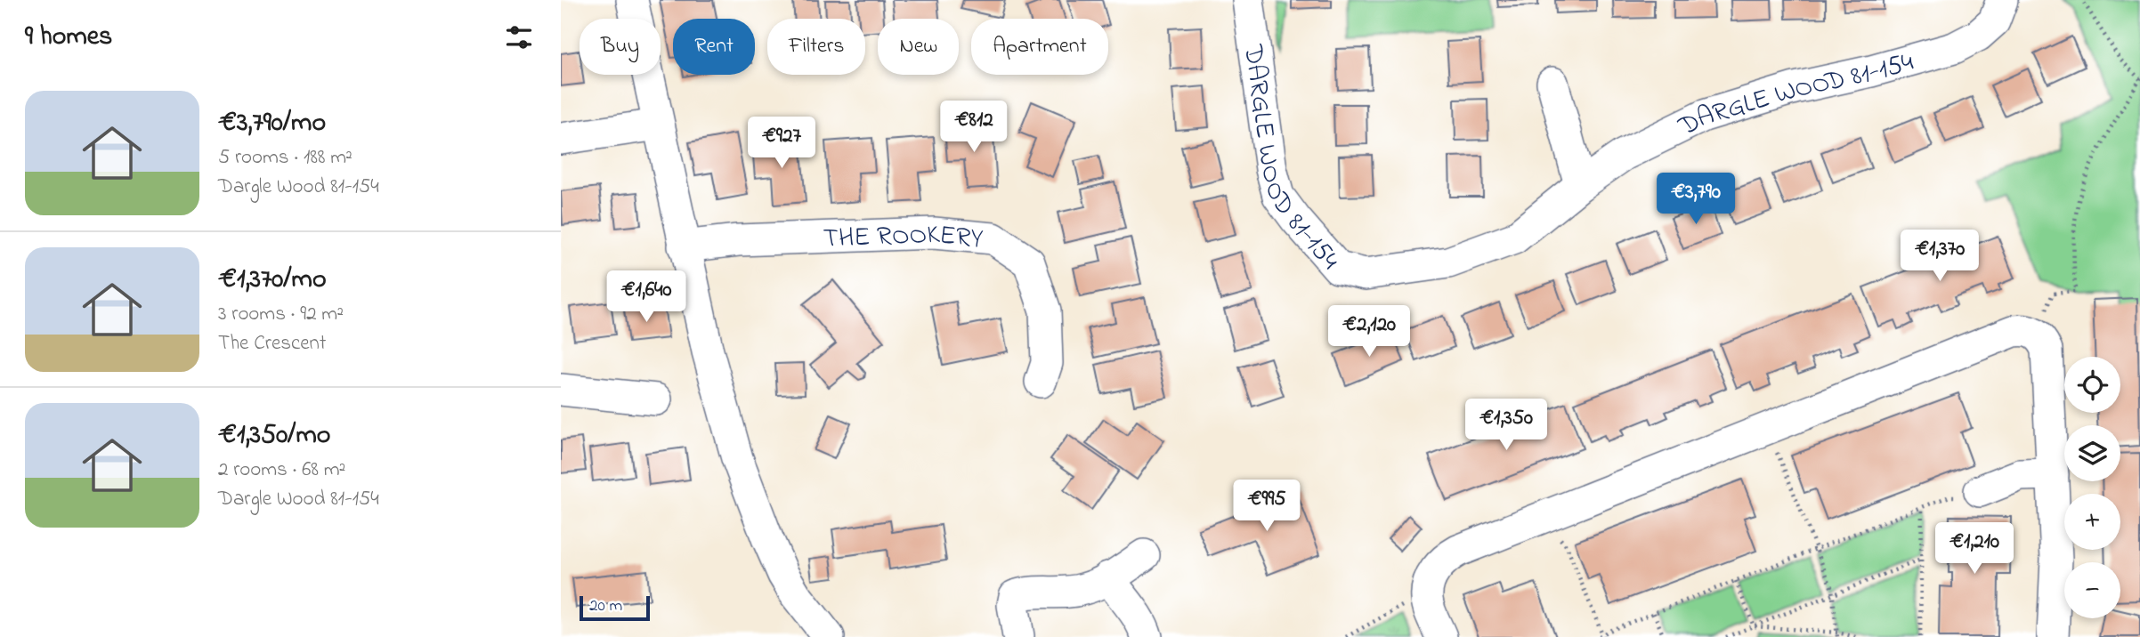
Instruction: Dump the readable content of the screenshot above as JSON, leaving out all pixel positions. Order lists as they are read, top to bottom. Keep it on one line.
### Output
{"streets":{"street":["DARGLE WOOD 81-154","THE ROOKERY"]},"scale_bar":"20 m","page":{"heading":"9 homes","chip":["Buy","Rent","Filters","New","Apartment"],"list":[{"name":"€3,790/mo","note":"5 rooms · 188 m² · Dargle Wood 81-154"},{"name":"€1,370/mo","note":"3 rooms · 92 m² · The Crescent"},{"name":"€1,350/mo","note":"2 rooms · 68 m² · Dargle Wood 81-154"}],"price":["€812","€927","€3,790","€1,370","€1,640","€2,120","€1,350","€995","€1,210"],"map_buttons":["+","−"],"scale":"20 m"}}
